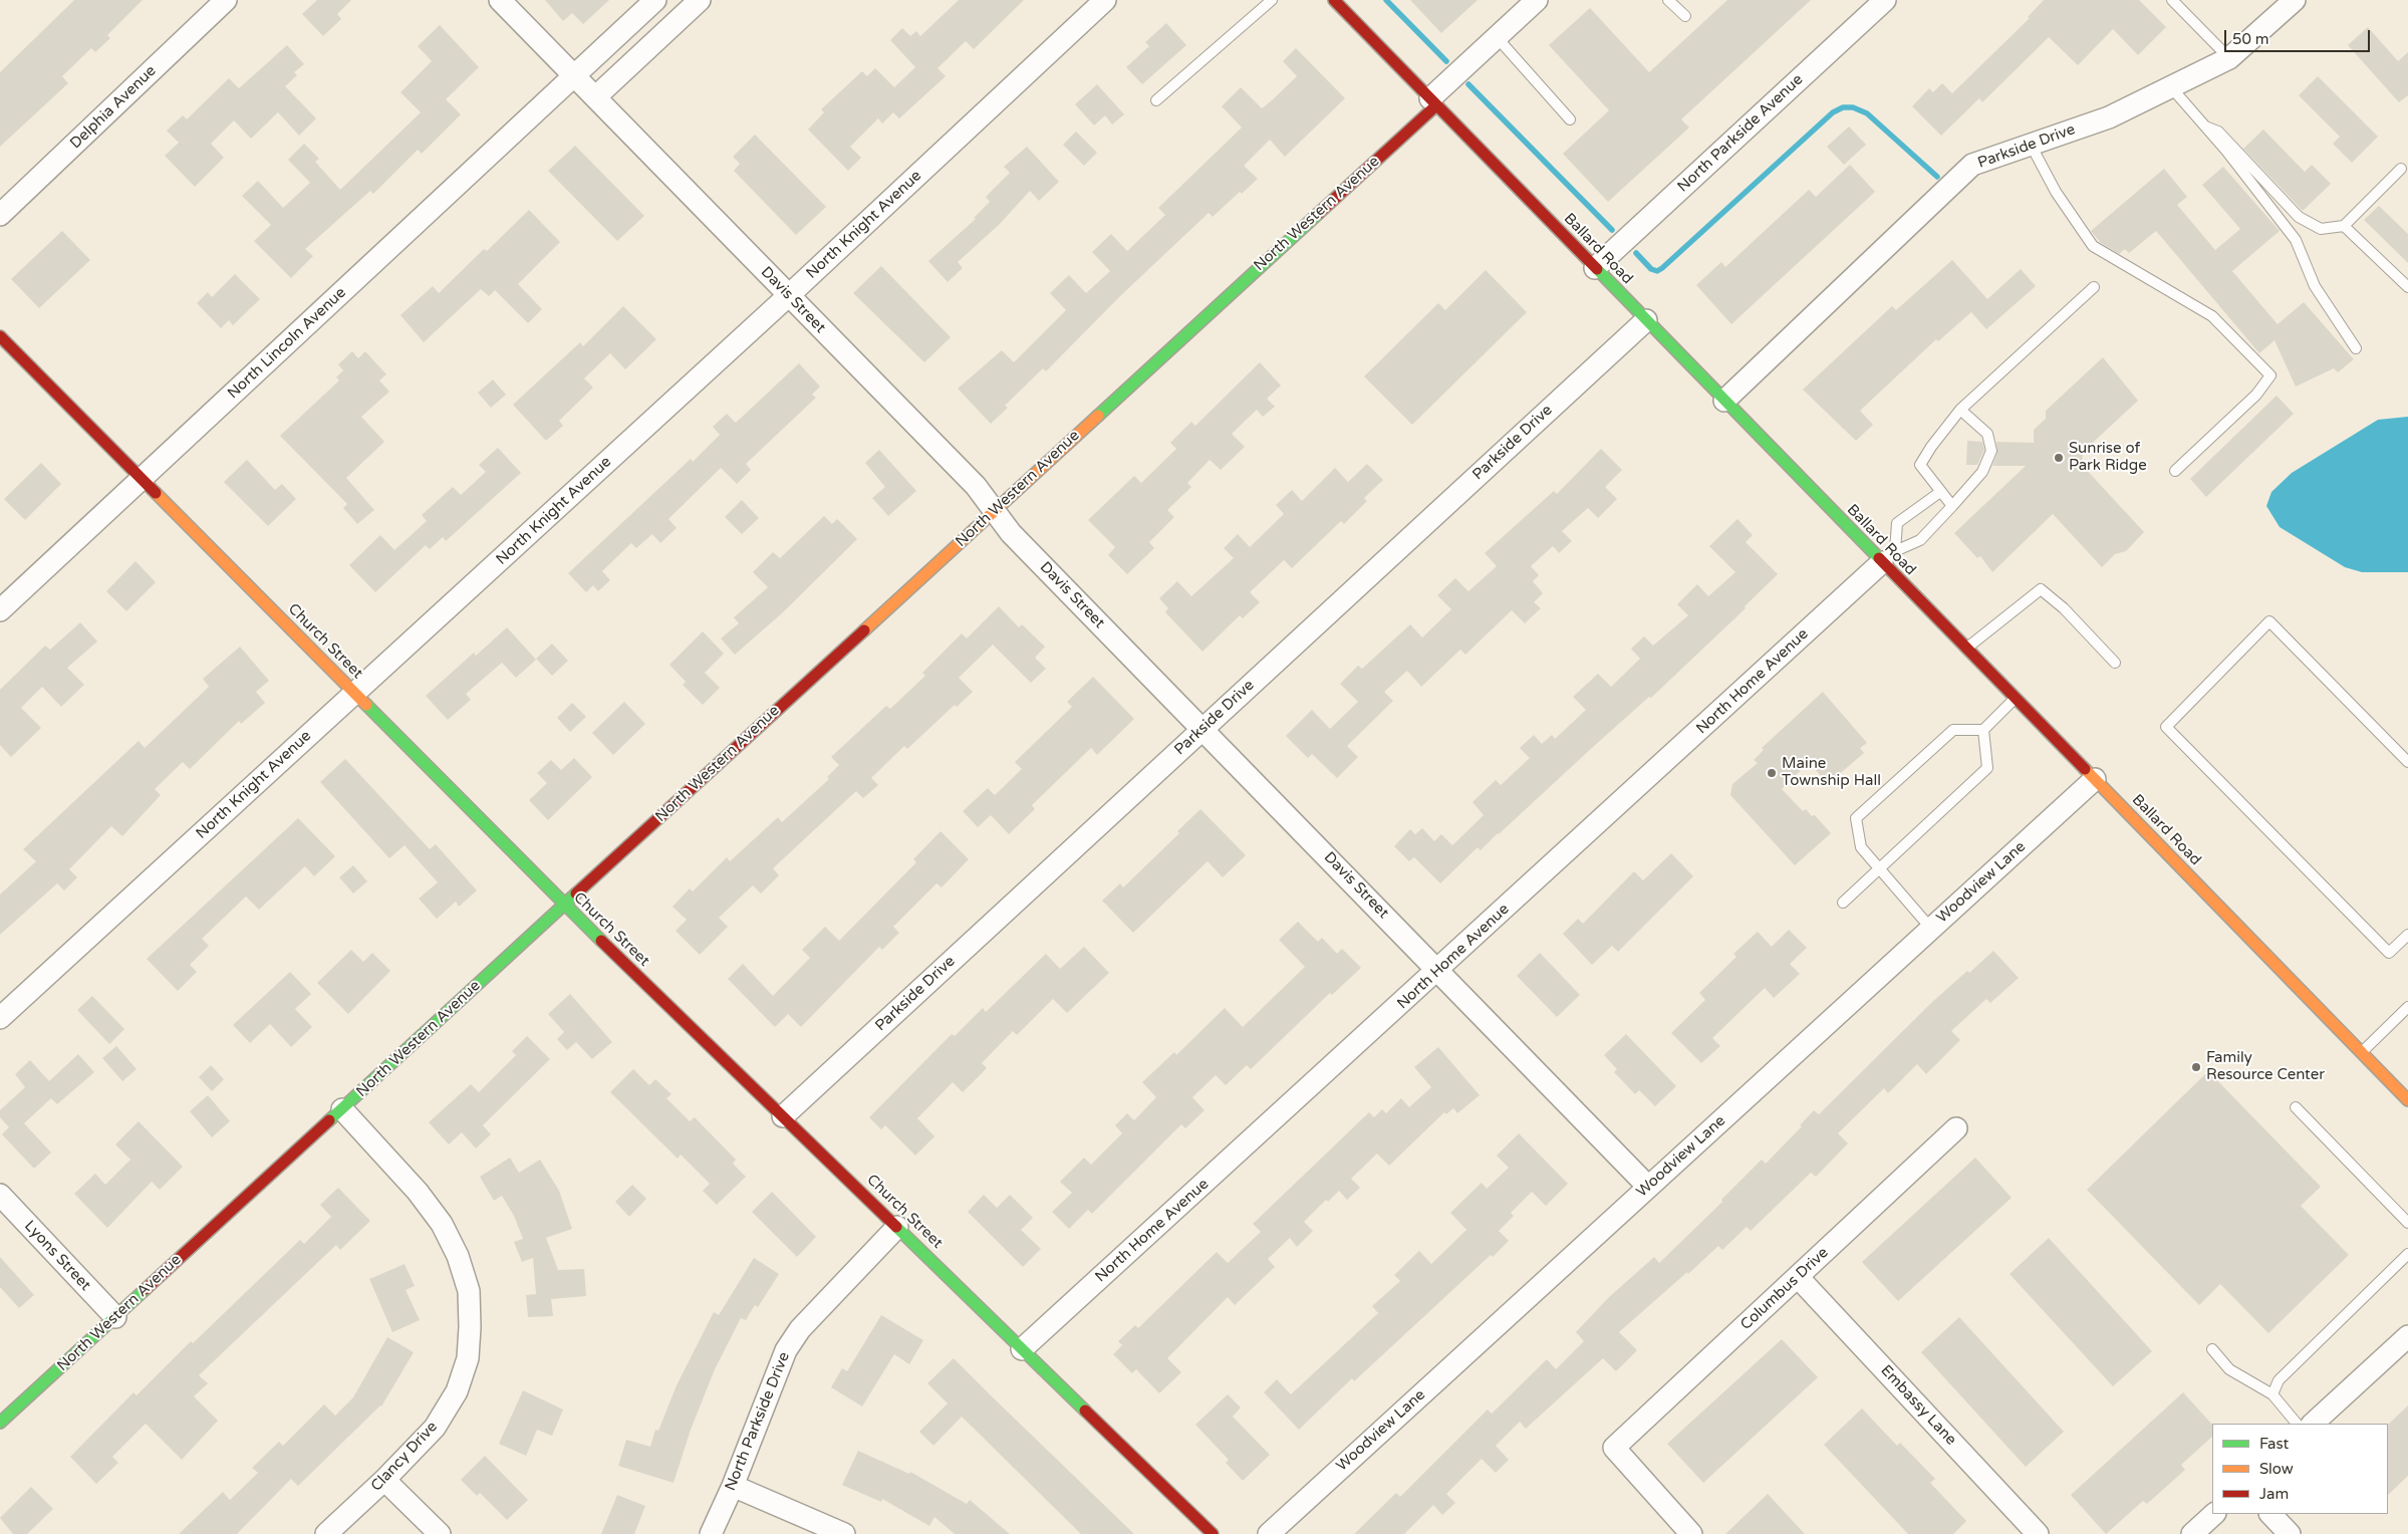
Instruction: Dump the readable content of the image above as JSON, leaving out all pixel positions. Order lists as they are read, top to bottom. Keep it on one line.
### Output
{"streets":{"street":["Delphia Avenue","North Parkside Avenue","Parkside Drive","North Western Avenue","North Knight Avenue","Ballard Road","Davis Street","North Lincoln Avenue","Church Street","North Home Avenue","Woodview Lane","Lyons Street","Columbus Drive","Embassy Lane","North Parkside Drive","Clancy Drive"]},"crossings":[["North Parkside Avenue","Ballard Road"],["Parkside Drive","Ballard Road"],["Parkside Drive","Davis Street"],["Parkside Drive","Church Street"],["North Western Avenue","Ballard Road"],["North Western Avenue","Davis Street"],["North Western Avenue","Church Street"],["North Western Avenue","Lyons Street"],["North Western Avenue","Clancy Drive"],["North Knight Avenue","Davis Street"],["North Knight Avenue","Church Street"],["Ballard Road","North Home Avenue"],["Ballard Road","Woodview Lane"],["Davis Street","North Lincoln Avenue"],["Davis Street","North Home Avenue"],["Davis Street","Woodview Lane"],["North Lincoln Avenue","Church Street"],["Church Street","North Home Avenue"],["Church Street","North Parkside Drive"],["Columbus Drive","Embassy Lane"]],"places":["Sunrise of Park Ridge","Maine Township Hall","Family Resource Center"],"legend":["Fast","Slow","Jam"],"scale_bar":"50 m"}
